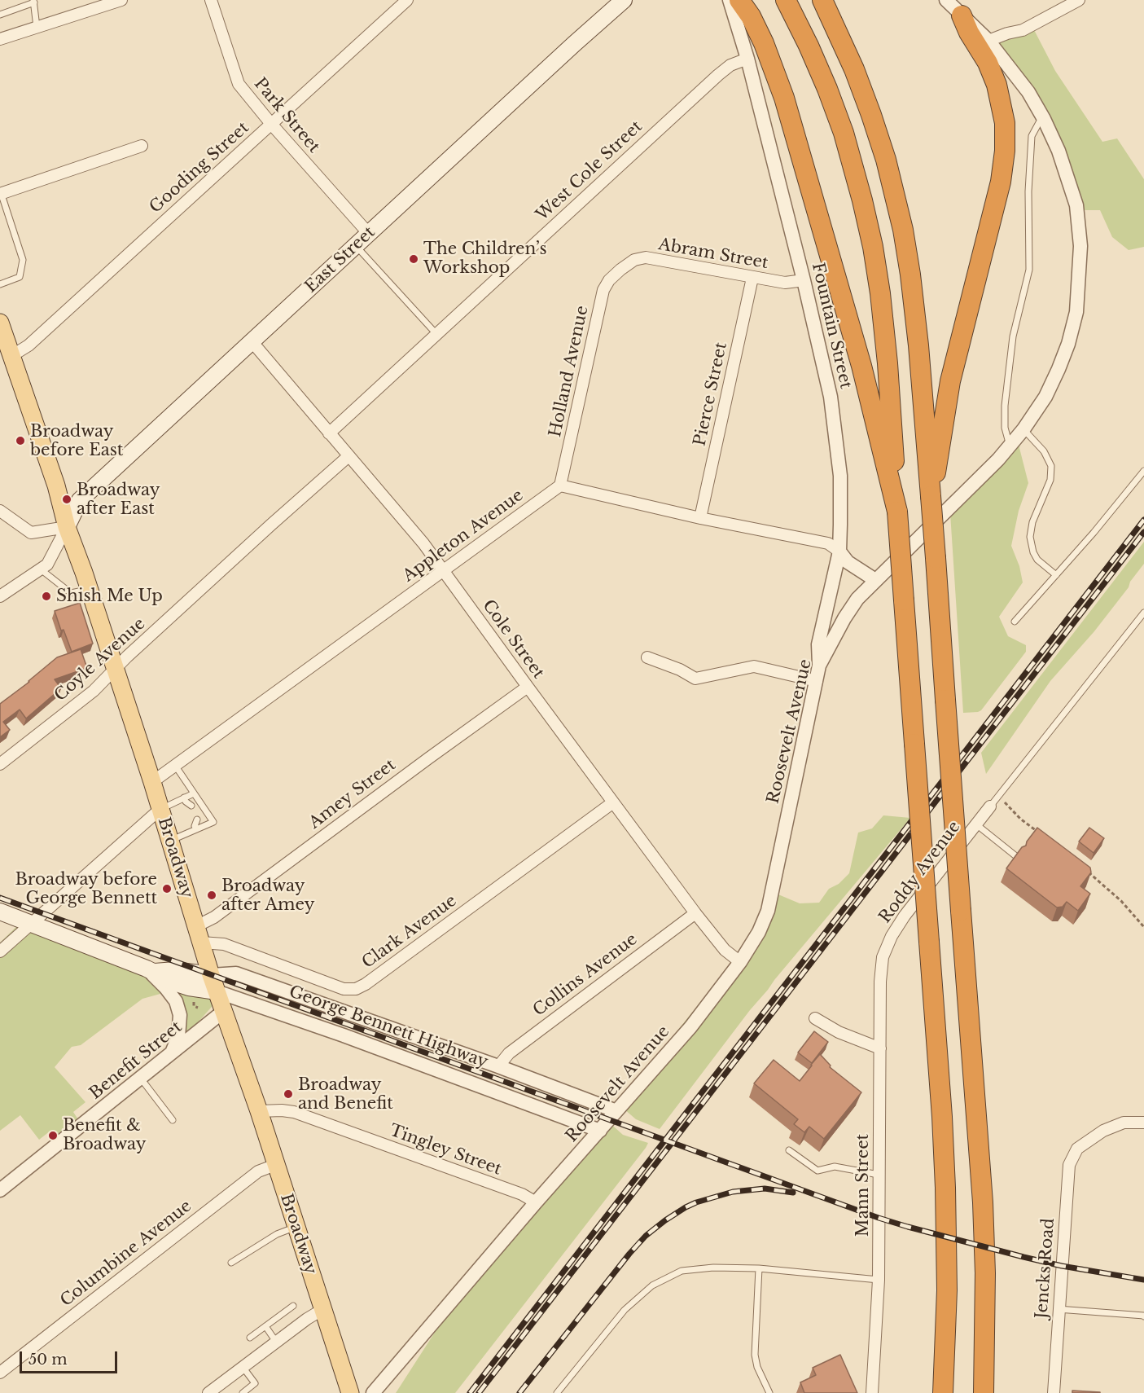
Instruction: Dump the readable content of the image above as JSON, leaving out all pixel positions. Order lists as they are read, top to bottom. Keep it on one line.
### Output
{"streets":{"main road":["East Street","Broadway","George Bennett Highway"],"street":["Park Street","Gooding Street","West Cole Street","Abram Street","Fountain Street","Holland Avenue","Pierce Street","Appleton Avenue","Cole Street","Coyle Avenue","Roosevelt Avenue","Amey Street","Roddy Avenue","Clark Avenue","Collins Avenue","Benefit Street","Tingley Street","Mann Street","Columbine Avenue","Jencks Road"]},"crossings":[["Park Street","Gooding Street"],["Park Street","East Street"],["Gooding Street","Broadway"],["West Cole Street","Fountain Street"],["West Cole Street","Cole Street"],["Abram Street","Fountain Street"],["Abram Street","Holland Avenue"],["Abram Street","Pierce Street"],["East Street","Cole Street"],["East Street","Broadway"],["Fountain Street","Roosevelt Avenue"],["Holland Avenue","Appleton Avenue"],["Appleton Avenue","Cole Street"],["Appleton Avenue","Broadway"],["Cole Street","Coyle Avenue"],["Cole Street","Roosevelt Avenue"],["Cole Street","Amey Street"],["Cole Street","Clark Avenue"],["Cole Street","Collins Avenue"],["Coyle Avenue","Broadway"],["Roosevelt Avenue","George Bennett Highway"],["Roosevelt Avenue","Tingley Street"],["Amey Street","Broadway"],["Amey Street","Clark Avenue"],["Broadway","Clark Avenue"],["Broadway","George Bennett Highway"],["Broadway","Benefit Street"],["Broadway","Tingley Street"],["Broadway","Columbine Avenue"],["Roddy Avenue","Mann Street"],["Collins Avenue","George Bennett Highway"]],"places":["The Children’s Workshop","Broadway before East","Broadway after East","Shish Me Up","Broadway before George Bennett","Broadway after Amey","Broadway and Benefit","Benefit & Broadway"],"scale_bar":"50 m"}
